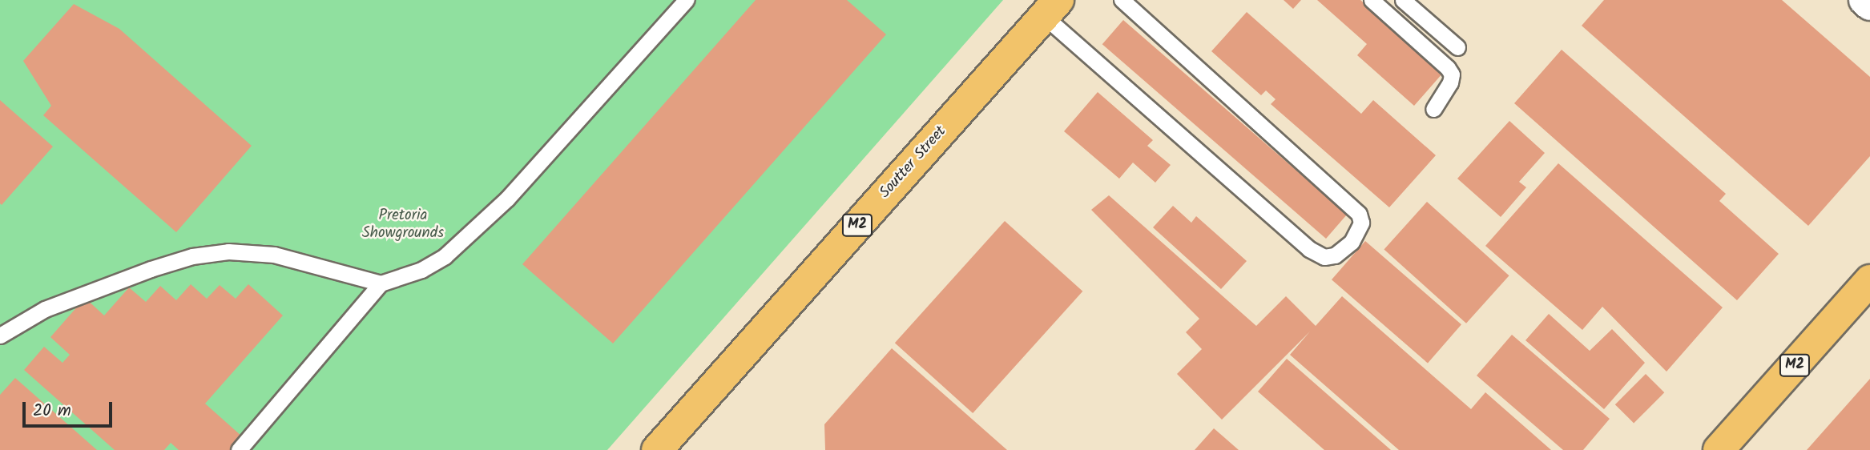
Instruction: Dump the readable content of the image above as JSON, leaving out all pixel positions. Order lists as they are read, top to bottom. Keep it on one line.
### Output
{"streets":{"main road":["Soutter Street","M2"]},"parks":["Pretoria Showgrounds"],"scale_bar":"20 m"}
